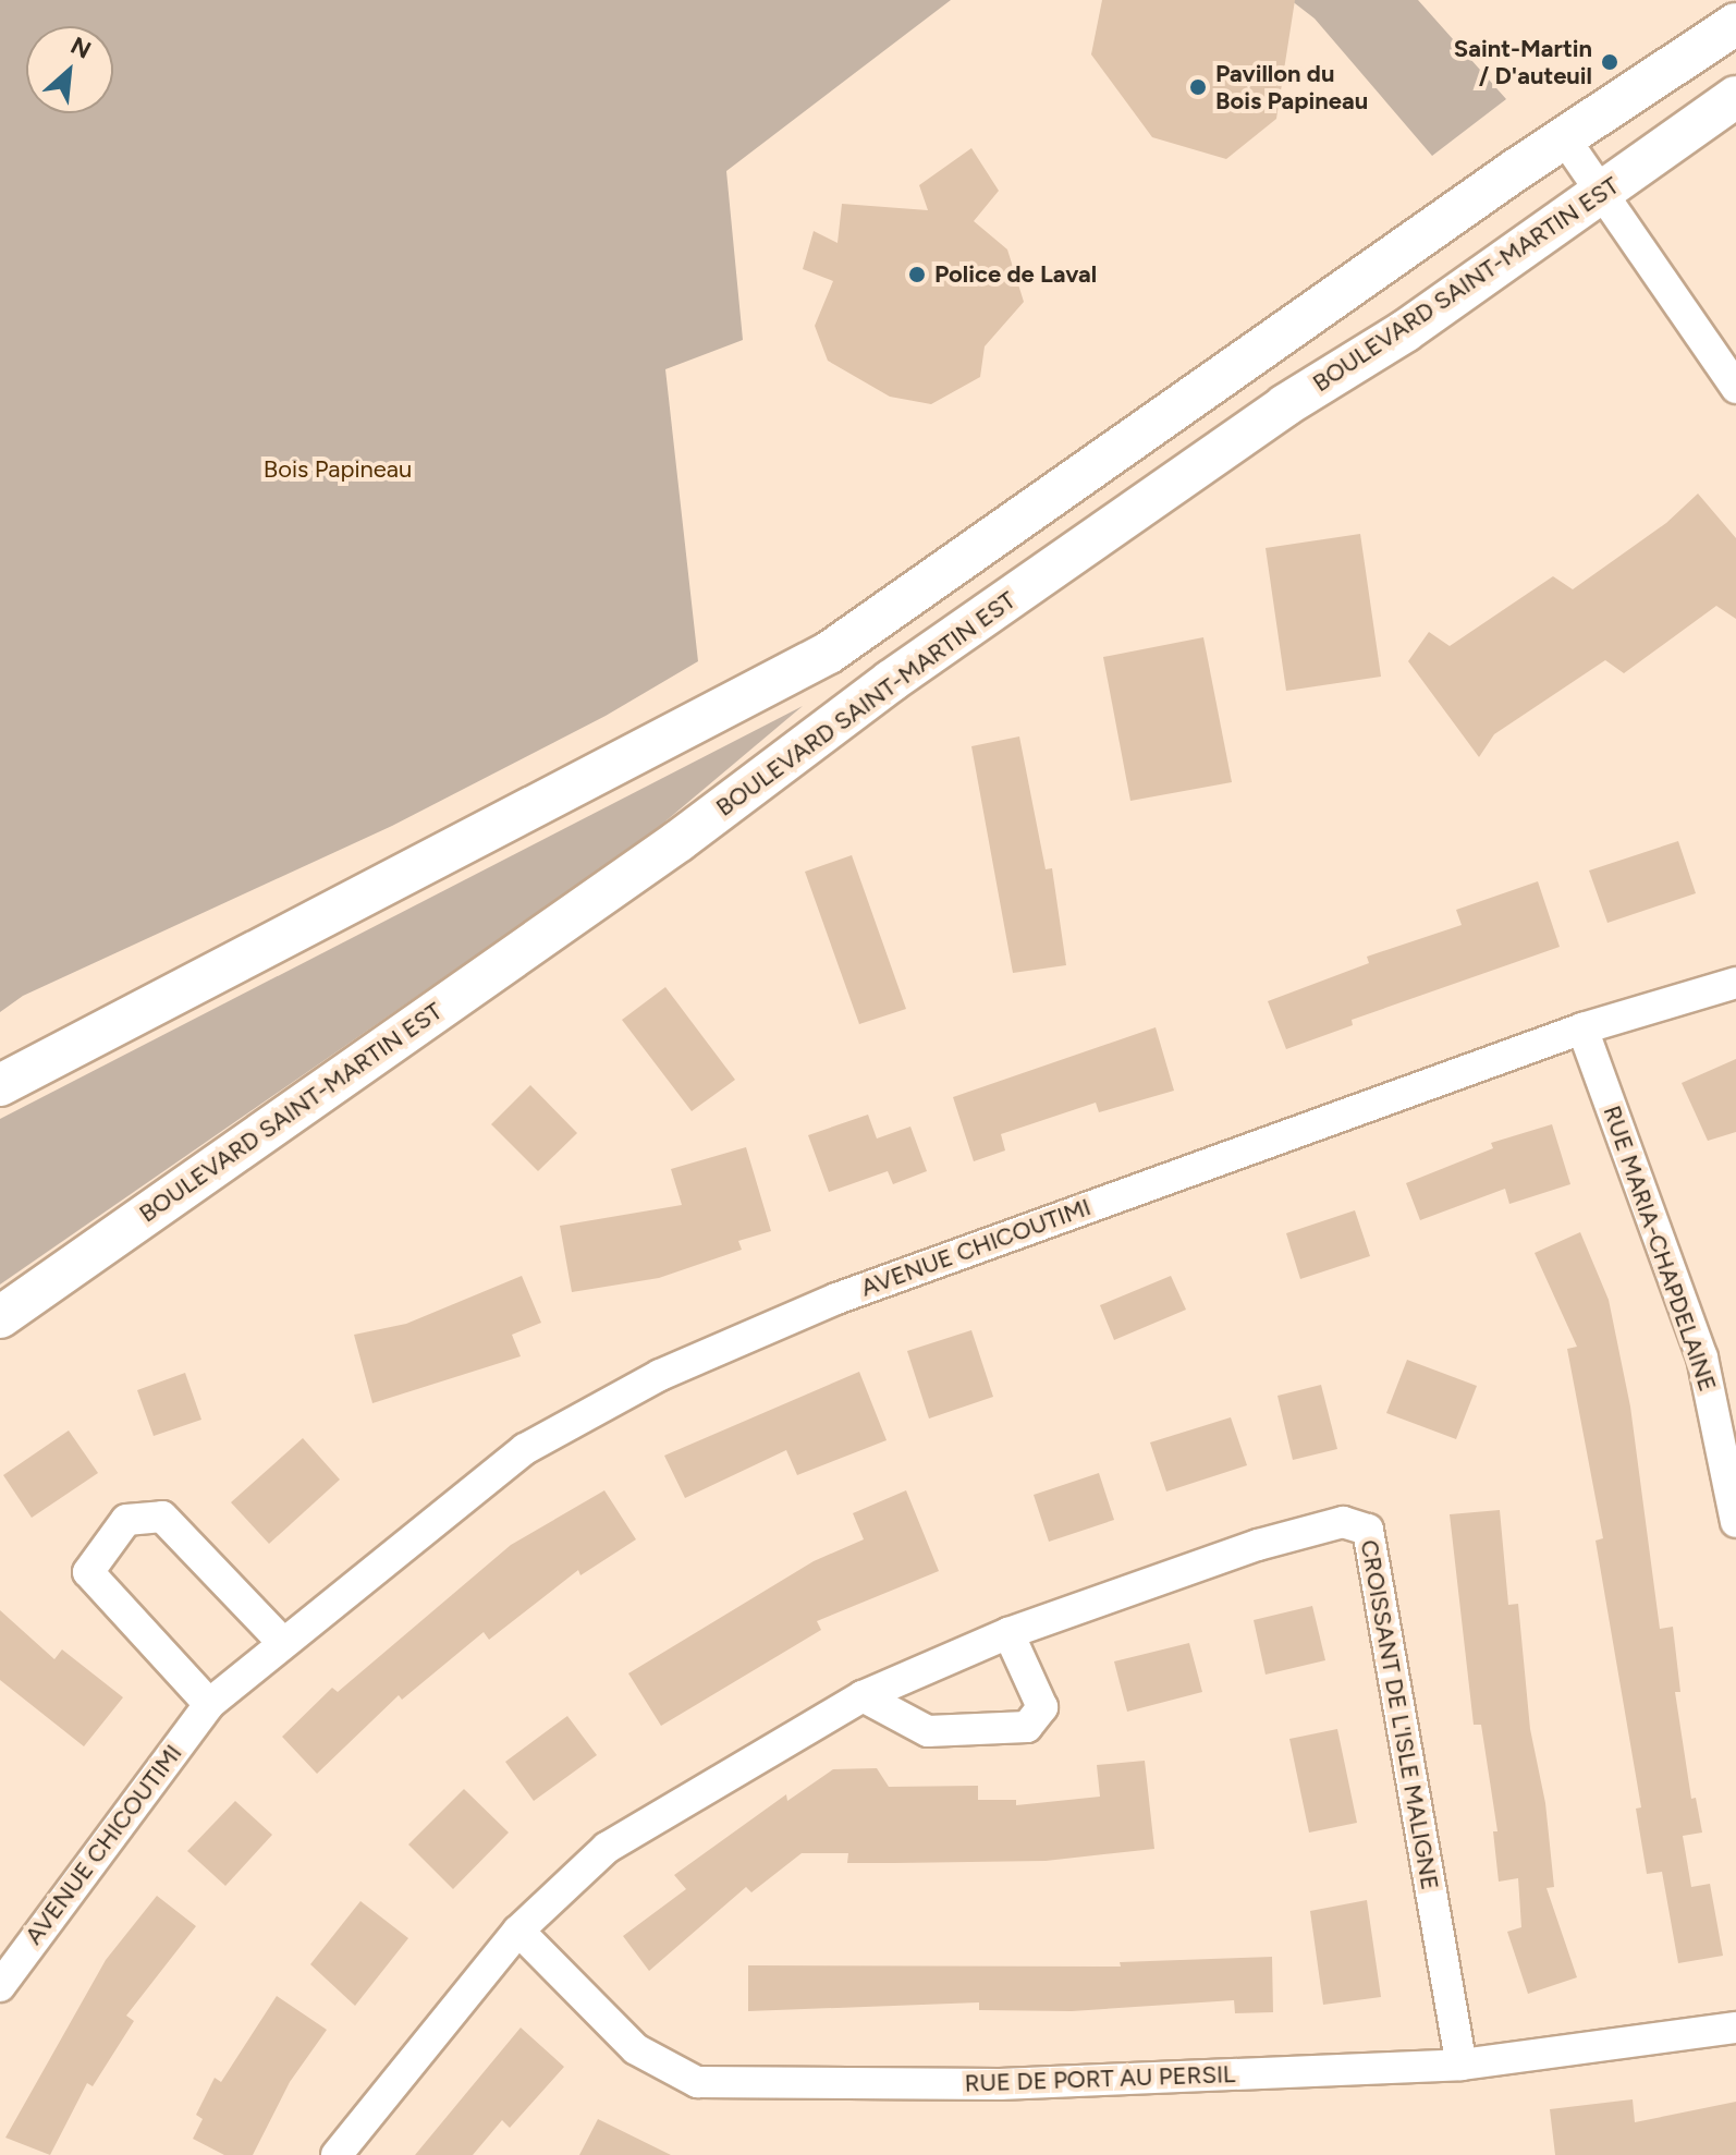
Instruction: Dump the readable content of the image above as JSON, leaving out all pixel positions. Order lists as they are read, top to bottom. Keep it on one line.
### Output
{"streets":{"main road":["BOULEVARD SAINT-MARTIN EST"],"street":["AVENUE CHICOUTIMI","RUE MARIA-CHAPDELAINE","CROISSANT DE L'ISLE MALIGNE","RUE DE PORT AU PERSIL"]},"crossings":[["AVENUE CHICOUTIMI","RUE MARIA-CHAPDELAINE"],["CROISSANT DE L'ISLE MALIGNE","RUE DE PORT AU PERSIL"]],"parks":["Bois Papineau"],"places":["Saint-Martin / D'auteuil","Pavillon du Bois Papineau","Police de Laval"],"north":"top right"}
